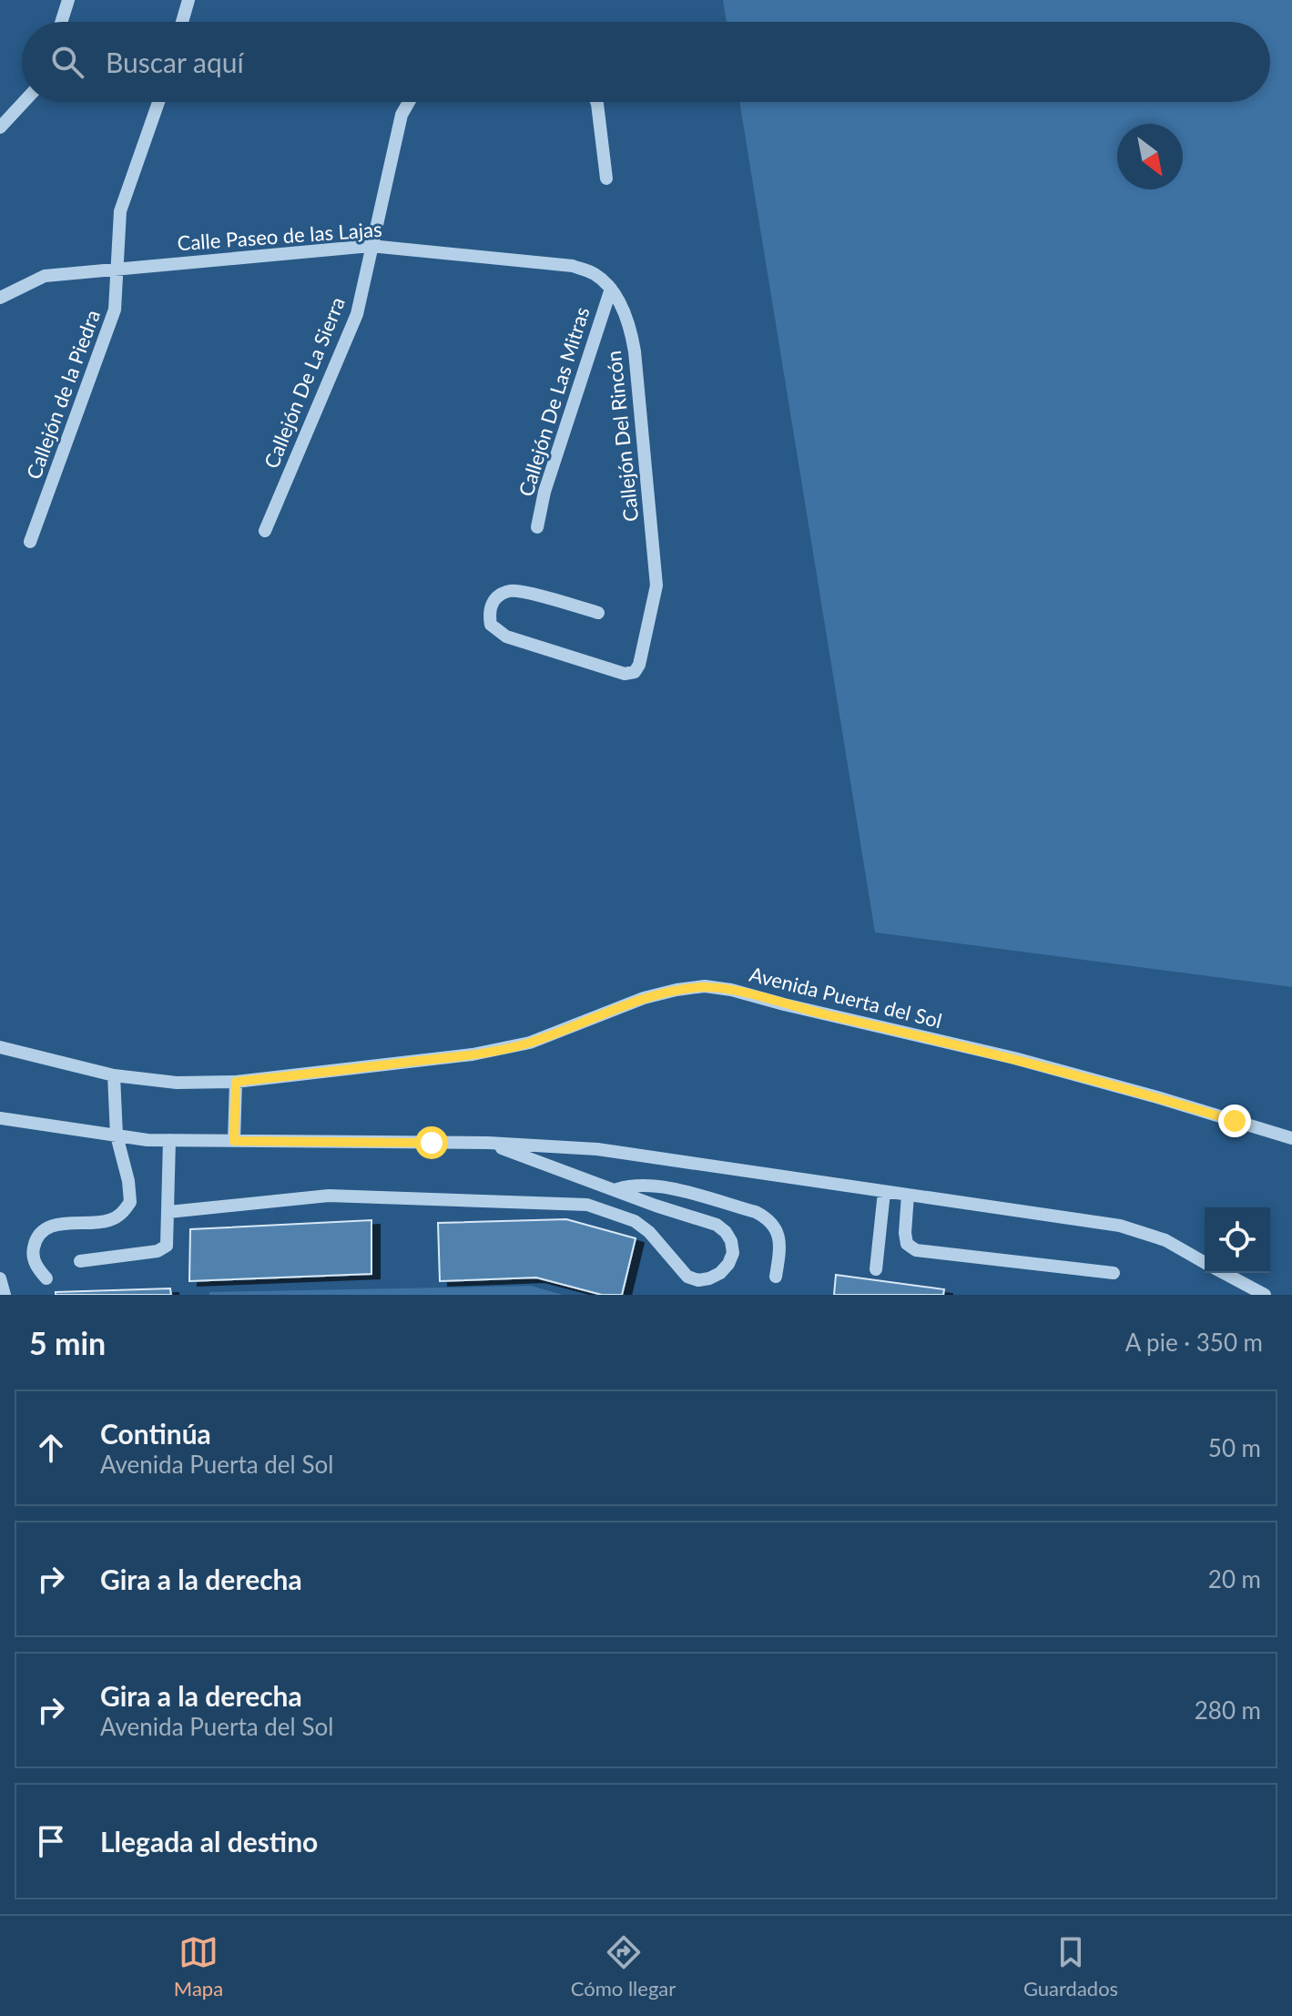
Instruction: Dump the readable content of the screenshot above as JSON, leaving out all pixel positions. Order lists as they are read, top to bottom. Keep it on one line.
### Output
{"streets":{"street":["Calle Paseo de las Lajas","Callejón De La Sierra","Callejón de la Piedra","Callejón De Las Mitras","Callejón Del Rincón","Avenida Puerta del Sol"]},"crossings":[["Calle Paseo de las Lajas","Callejón De La Sierra"],["Calle Paseo de las Lajas","Callejón de la Piedra"],["Calle Paseo de las Lajas","Callejón De Las Mitras"],["Calle Paseo de las Lajas","Callejón Del Rincón"],["Callejón De Las Mitras","Callejón Del Rincón"]],"north":"bottom right","page":{"search":"Buscar aquí","heading":["5 min","A pie · 350 m"],"list":[["Continúa","Avenida Puerta del Sol","50 m"],["Gira a la derecha","20 m"],["Gira a la derecha","Avenida Puerta del Sol","280 m"],"Llegada al destino"],"nav":["Mapa","Cómo llegar","Guardados"]}}
